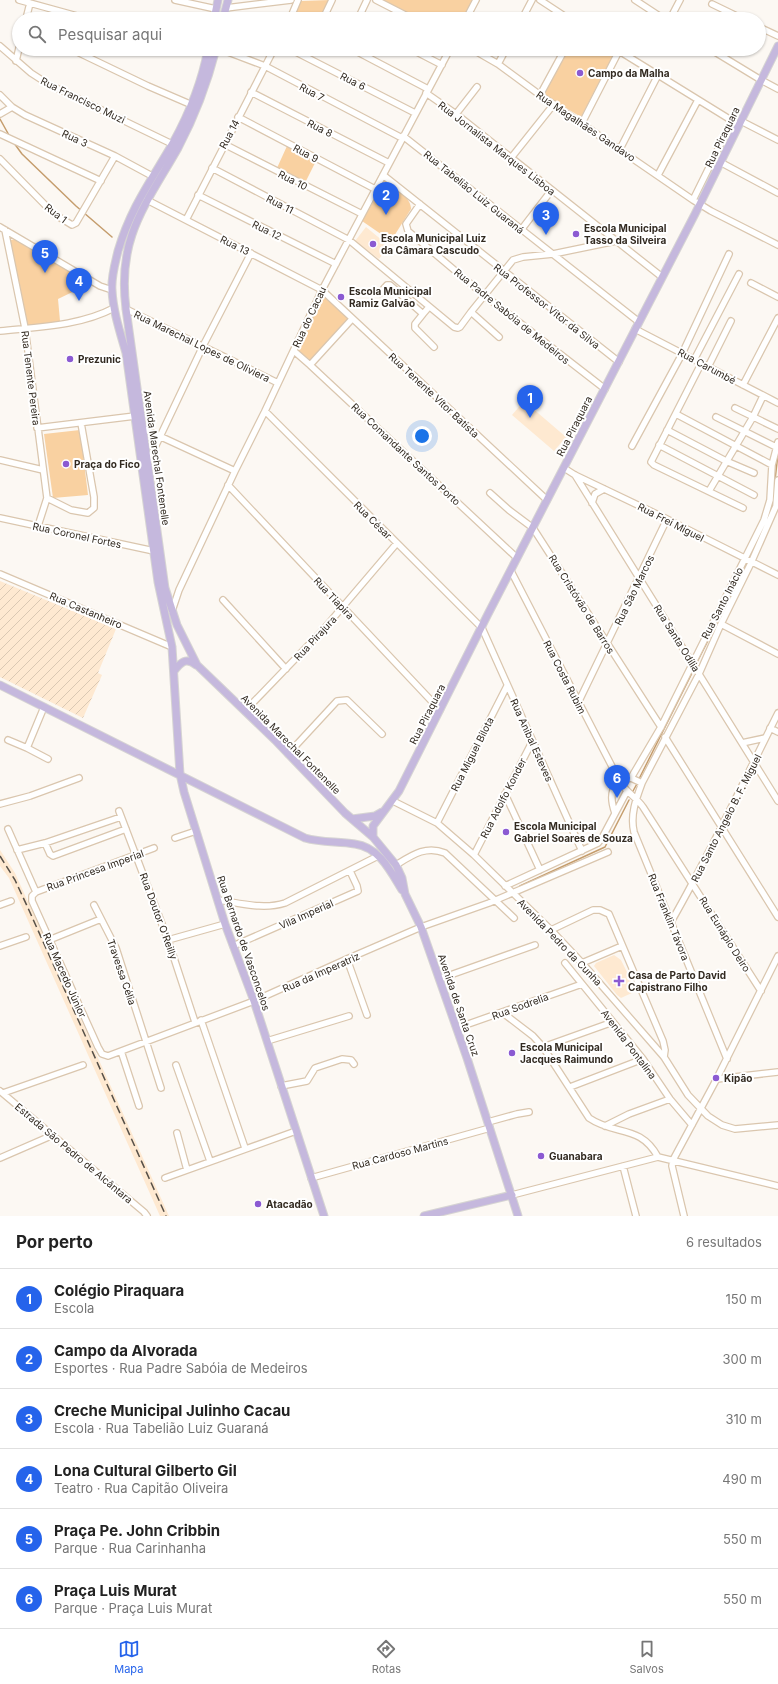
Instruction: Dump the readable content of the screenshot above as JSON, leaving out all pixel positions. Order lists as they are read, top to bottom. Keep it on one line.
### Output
{"streets":{"main road":["Rua Piraquara","Avenida Marechal Fontenelle","Rua Bernardo de Vasconcelos","Avenida de Santa Cruz"],"street":["Rua 6","Rua 7","Rua Francisco Muzi","Rua Magalhães Gandavo","Rua 8","Rua 14","Rua 3","Rua Jornalista Marques Lisboa","Rua 9","Rua 10","Rua Tabelião Luiz Guaraná","Rua 11","Rua 1","Rua 12","Rua 13","Rua Professor Vitor da Silva","Rua Padre Sabóia de Medeiros","Rua do Cacau","Rua Marechal Lopes de Oliviera","Rua Carumbé","Rua Tenente Pereira","Rua Tenente Vítor Batista","Rua Comandante Santos Porto","Rua César","Rua Frei Miguel","Rua Coronel Fortes","Rua Sāo Marcos","Rua Tiapira","Rua Santo Inácio","Rua Cristóvão de Barros","Rua Castanheiro","Rua Pirajura","Rua Santa Odília","Rua Costa Rubim","Rua Anibal Esteves","Rua Miguel Bilota","Rua Adolfo Konder","Rua Santo Angelo B. F. Miguel","Rua Princesa Imperial","Vila Imperial","Rua Doutor O'Reilly","Rua Franklin Távora","Rua Eunápio Deiro","Avenida Pedro da Cunha","Travessa Célia","Rua da Imperatriz","Rua Macedo Júnior","Rua Sodrelia","Avenida Pontalina","Estrada São Pedro de Alcântara","Rua Cardoso Martins"]},"crossings":[["Rua 6","Rua do Cacau"],["Rua 7","Rua 14"],["Rua 7","Rua Tabelião Luiz Guaraná"],["Rua 7","Rua do Cacau"],["Rua Francisco Muzi","Avenida Marechal Fontenelle"],["Rua Magalhães Gandavo","Rua Piraquara"],["Rua 8","Rua 14"],["Rua 8","Rua do Cacau"],["Rua 14","Rua 9"],["Rua 14","Rua 10"],["Rua 14","Rua 11"],["Rua 14","Rua 12"],["Rua 14","Rua 13"],["Rua Piraquara","Rua Jornalista Marques Lisboa"],["Rua Piraquara","Rua Tabelião Luiz Guaraná"],["Rua Piraquara","Rua Professor Vitor da Silva"],["Rua Piraquara","Rua Padre Sabóia de Medeiros"],["Rua Piraquara","Rua Carumbé"],["Rua Piraquara","Rua Tenente Vítor Batista"],["Rua Piraquara","Rua Comandante Santos Porto"],["Rua Piraquara","Rua César"],["Rua Piraquara","Rua Frei Miguel"],["Rua Piraquara","Rua Tiapira"],["Rua Piraquara","Rua Cristóvão de Barros"],["Rua Piraquara","Rua Costa Rubim"],["Rua Piraquara","Rua Anibal Esteves"],["Rua Piraquara","Avenida Pedro da Cunha"],["Rua Piraquara","Avenida de Santa Cruz"],["Rua 3","Rua 1"],["Rua 3","Avenida Marechal Fontenelle"],["Rua Jornalista Marques Lisboa","Rua do Cacau"],["Rua 9","Rua do Cacau"],["Rua 10","Rua do Cacau"],["Rua Tabelião Luiz Guaraná","Rua do Cacau"],["Rua Tabelião Luiz Guaraná","Rua Carumbé"],["Rua 11","Rua do Cacau"],["Rua 12","Rua do Cacau"],["Rua 13","Rua do Cacau"],["Rua 13","Rua Tenente Vítor Batista"],["Rua 13","Avenida Marechal Fontenelle"],["Rua Professor Vitor da Silva","Rua Padre Sabóia de Medeiros"],["Rua Professor Vitor da Silva","Rua do Cacau"],["Rua do Cacau","Rua Marechal Lopes de Oliviera"],["Rua do Cacau","Rua Tenente Vítor Batista"],["Rua do Cacau","Rua Comandante Santos Porto"],["Rua do Cacau","Avenida Marechal Fontenelle"],["Rua do Cacau","Rua César"],["Rua do Cacau","Rua Tiapira"],["Rua Marechal Lopes de Oliviera","Avenida Marechal Fontenelle"],["Rua Tenente Pereira","Rua Coronel Fortes"],["Avenida Marechal Fontenelle","Rua Coronel Fortes"],["Avenida Marechal Fontenelle","Rua Castanheiro"],["Avenida Marechal Fontenelle","Rua Pirajura"],["Avenida Marechal Fontenelle","Rua Bernardo de Vasconcelos"],["Avenida Marechal Fontenelle","Avenida de Santa Cruz"],["Rua César","Rua Pirajura"],["Rua César","Rua Anibal Esteves"],["Rua Frei Miguel","Rua Sāo Marcos"],["Rua Frei Miguel","Rua Santo Inácio"],["Rua Frei Miguel","Rua Santa Odília"],["Rua Sāo Marcos","Rua Cristóvão de Barros"],["Rua Sāo Marcos","Rua Santa Odília"],["Rua Sāo Marcos","Rua Costa Rubim"],["Rua Tiapira","Rua Pirajura"],["Rua Santo Inácio","Rua Cristóvão de Barros"],["Rua Santo Inácio","Rua Santa Odília"],["Rua Santo Inácio","Rua Costa Rubim"],["Rua Santo Inácio","Rua Franklin Távora"],["Rua Santo Inácio","Rua Eunápio Deiro"],["Rua Santa Odília","Rua Santo Angelo B. F. Miguel"],["Rua Costa Rubim","Rua Franklin Távora"],["Rua Costa Rubim","Rua Eunápio Deiro"],["Rua Anibal Esteves","Rua Miguel Bilota"],["Rua Anibal Esteves","Rua Adolfo Konder"],["Rua Miguel Bilota","Avenida Pedro da Cunha"],["Rua Adolfo Konder","Avenida Pedro da Cunha"],["Rua Santo Angelo B. F. Miguel","Rua Franklin Távora"],["Rua Santo Angelo B. F. Miguel","Rua Eunápio Deiro"],["Rua Princesa Imperial","Rua Doutor O'Reilly"],["Rua Princesa Imperial","Rua Macedo Júnior"],["Vila Imperial","Rua Bernardo de Vasconcelos"],["Rua Doutor O'Reilly","Rua da Imperatriz"],["Rua Franklin Távora","Rua Eunápio Deiro"],["Avenida Pedro da Cunha","Rua da Imperatriz"],["Rua Bernardo de Vasconcelos","Rua da Imperatriz"],["Rua Bernardo de Vasconcelos","Rua Cardoso Martins"],["Travessa Célia","Rua da Imperatriz"],["Rua da Imperatriz","Rua Macedo Júnior"],["Rua da Imperatriz","Avenida de Santa Cruz"],["Avenida de Santa Cruz","Rua Sodrelia"],["Avenida de Santa Cruz","Rua Cardoso Martins"],["Rua Sodrelia","Avenida Pontalina"]],"places":{"other":["Campo da Malha","Escola Municipal Tasso da Silveira","Escola Municipal Luiz da Câmara Cascudo","Escola Municipal Ramiz Galvão","Prezunic","Praça do Fico","Escola Municipal Gabriel Soares de Souza","Escola Municipal Jacques Raimundo","Kipão","Guanabara","Atacadão"],"health":["Casa de Parto David Capistrano Filho"]},"page":{"search":"Pesquisar aqui","pins":["2","3","5","4","1","6"],"heading":["Por perto","6 resultados"],"list":[{"mark":"1","name":"Colégio Piraquara","note":"Escola","value":"150 m"},{"mark":"2","name":"Campo da Alvorada","note":"Esportes · Rua Padre Sabóia de Medeiros","value":"300 m"},{"mark":"3","name":"Creche Municipal Julinho Cacau","note":"Escola · Rua Tabelião Luiz Guaraná","value":"310 m"},{"mark":"4","name":"Lona Cultural Gilberto Gil","note":"Teatro · Rua Capitão Oliveira","value":"490 m"},{"mark":"5","name":"Praça Pe. John Cribbin","note":"Parque · Rua Carinhanha","value":"550 m"},{"mark":"6","name":"Praça Luis Murat","note":"Parque · Praça Luis Murat","value":"550 m"}],"nav":["Mapa","Rotas","Salvos"]}}
